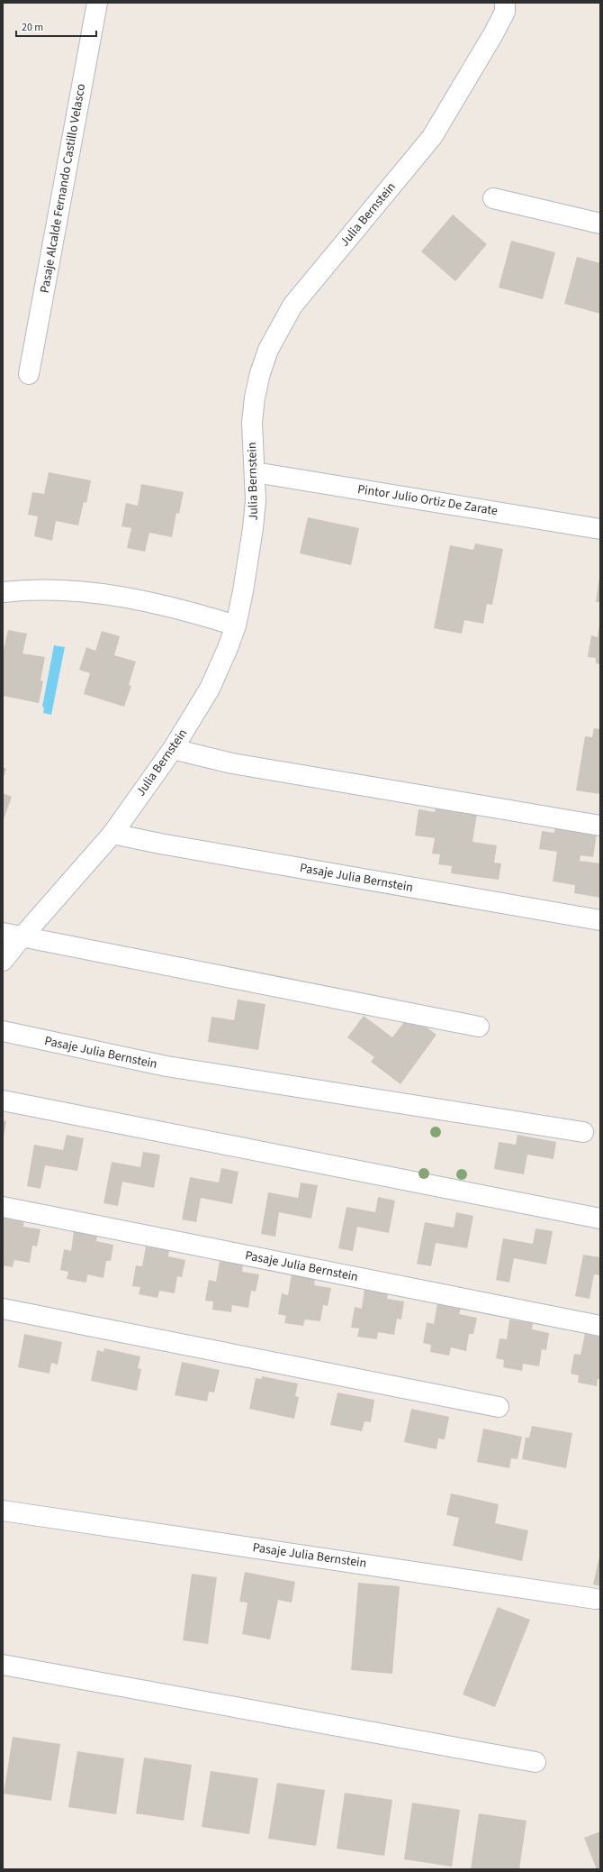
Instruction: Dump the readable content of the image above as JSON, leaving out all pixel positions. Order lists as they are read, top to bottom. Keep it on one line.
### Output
{"streets":{"street":["Pasaje Alcalde Fernando Castillo Velasco","Julia Bernstein","Pintor Julio Ortiz De Zarate","Pasaje Julia Bernstein"]},"crossings":[["Julia Bernstein","Pintor Julio Ortiz De Zarate"],["Julia Bernstein","Pasaje Julia Bernstein"]],"scale_bar":"20 m"}
